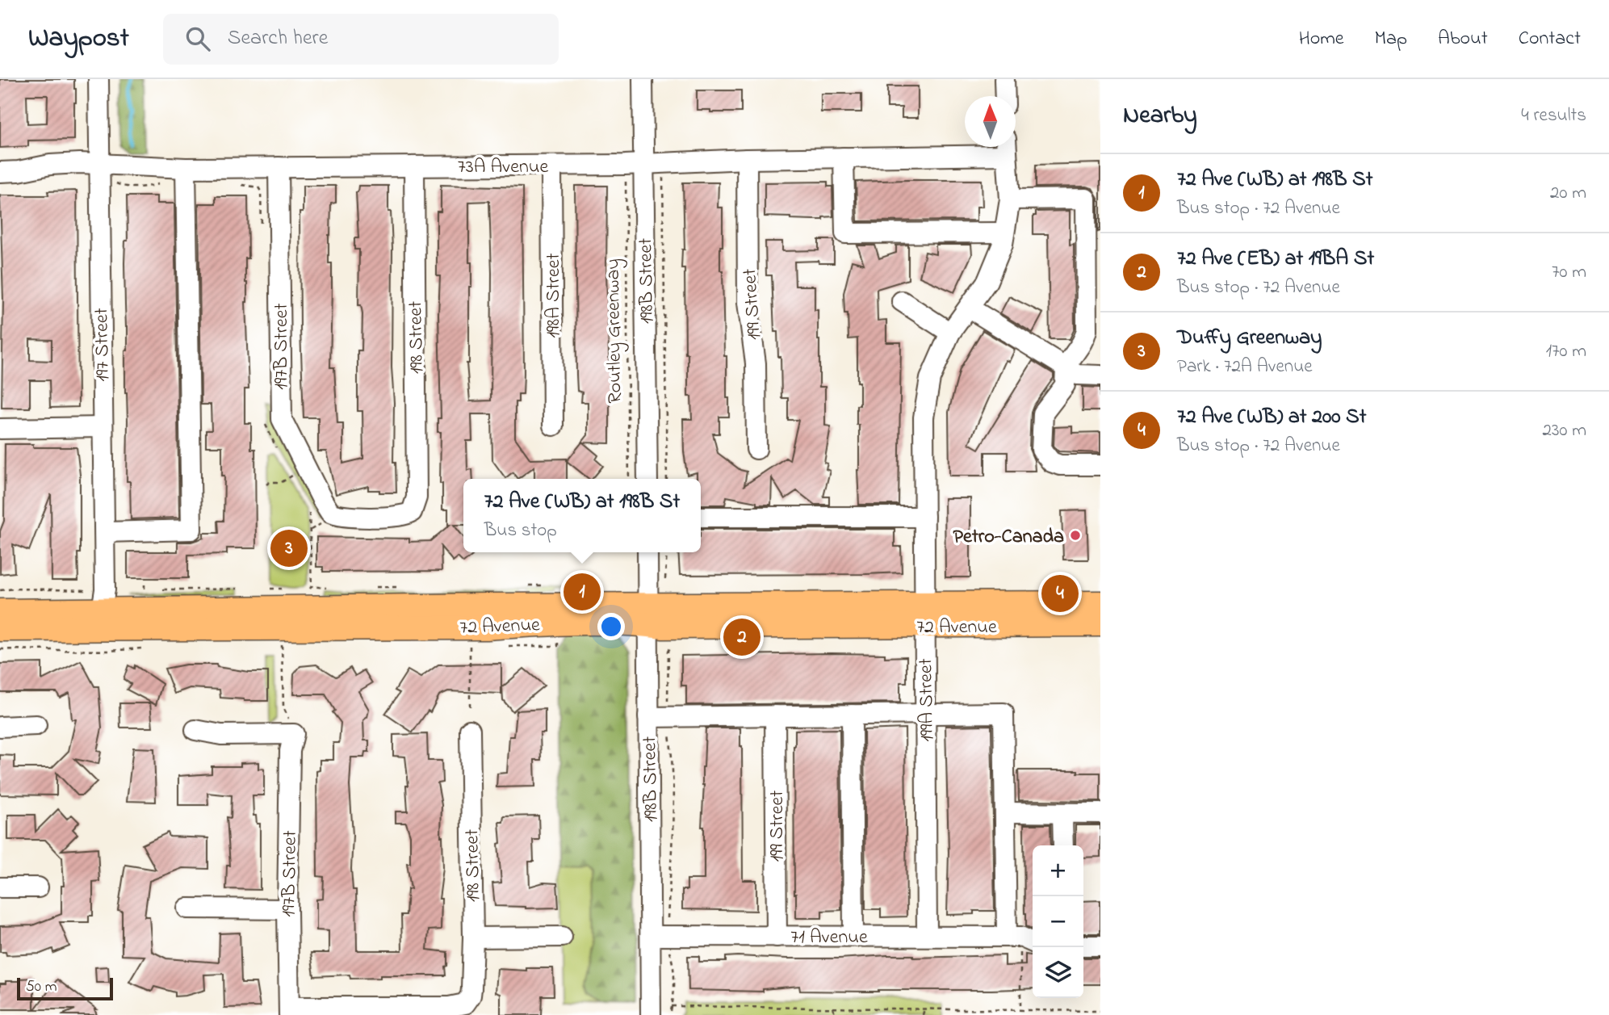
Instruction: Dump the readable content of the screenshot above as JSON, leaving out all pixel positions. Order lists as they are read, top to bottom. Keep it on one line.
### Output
{"streets":{"main road":["72 Avenue"],"street":["73A Avenue","198B Street","198A Street","199 Street","198 Street","197 Street","197B Street","199A Street","71 Avenue"],"path":["Routley Greenway"]},"crossings":[["73A Avenue","198B Street"],["73A Avenue","198A Street"],["73A Avenue","199 Street"],["73A Avenue","198 Street"],["73A Avenue","197 Street"],["73A Avenue","197B Street"],["73A Avenue","199A Street"],["198B Street","72 Avenue"],["198B Street","71 Avenue"],["199 Street","71 Avenue"],["198 Street","197B Street"],["197 Street","72 Avenue"],["72 Avenue","199A Street"],["199A Street","71 Avenue"]],"places":["Petro-Canada"],"scale_bar":"50 m","north":"top","page":{"header":"Waypost","search":"Search here","nav":["Home","Map","About","Contact"],"heading":["Nearby","4 results"],"list":[{"mark":"1","name":"72 Ave (WB) at 198B St","note":"Bus stop · 72 Avenue","value":"20 m"},{"mark":"2","name":"72 Ave (EB) at 19BA St","note":"Bus stop · 72 Avenue","value":"70 m"},{"mark":"3","name":"Duffy Greenway","note":"Park · 72A Avenue","value":"170 m"},{"mark":"4","name":"72 Ave (WB) at 200 St","note":"Bus stop · 72 Avenue","value":"230 m"}],"popup":["72 Ave (WB) at 198B St","Bus stop"],"pins":["3","1","4","2"],"map_buttons":["+","−"],"scale":"50 m"}}
